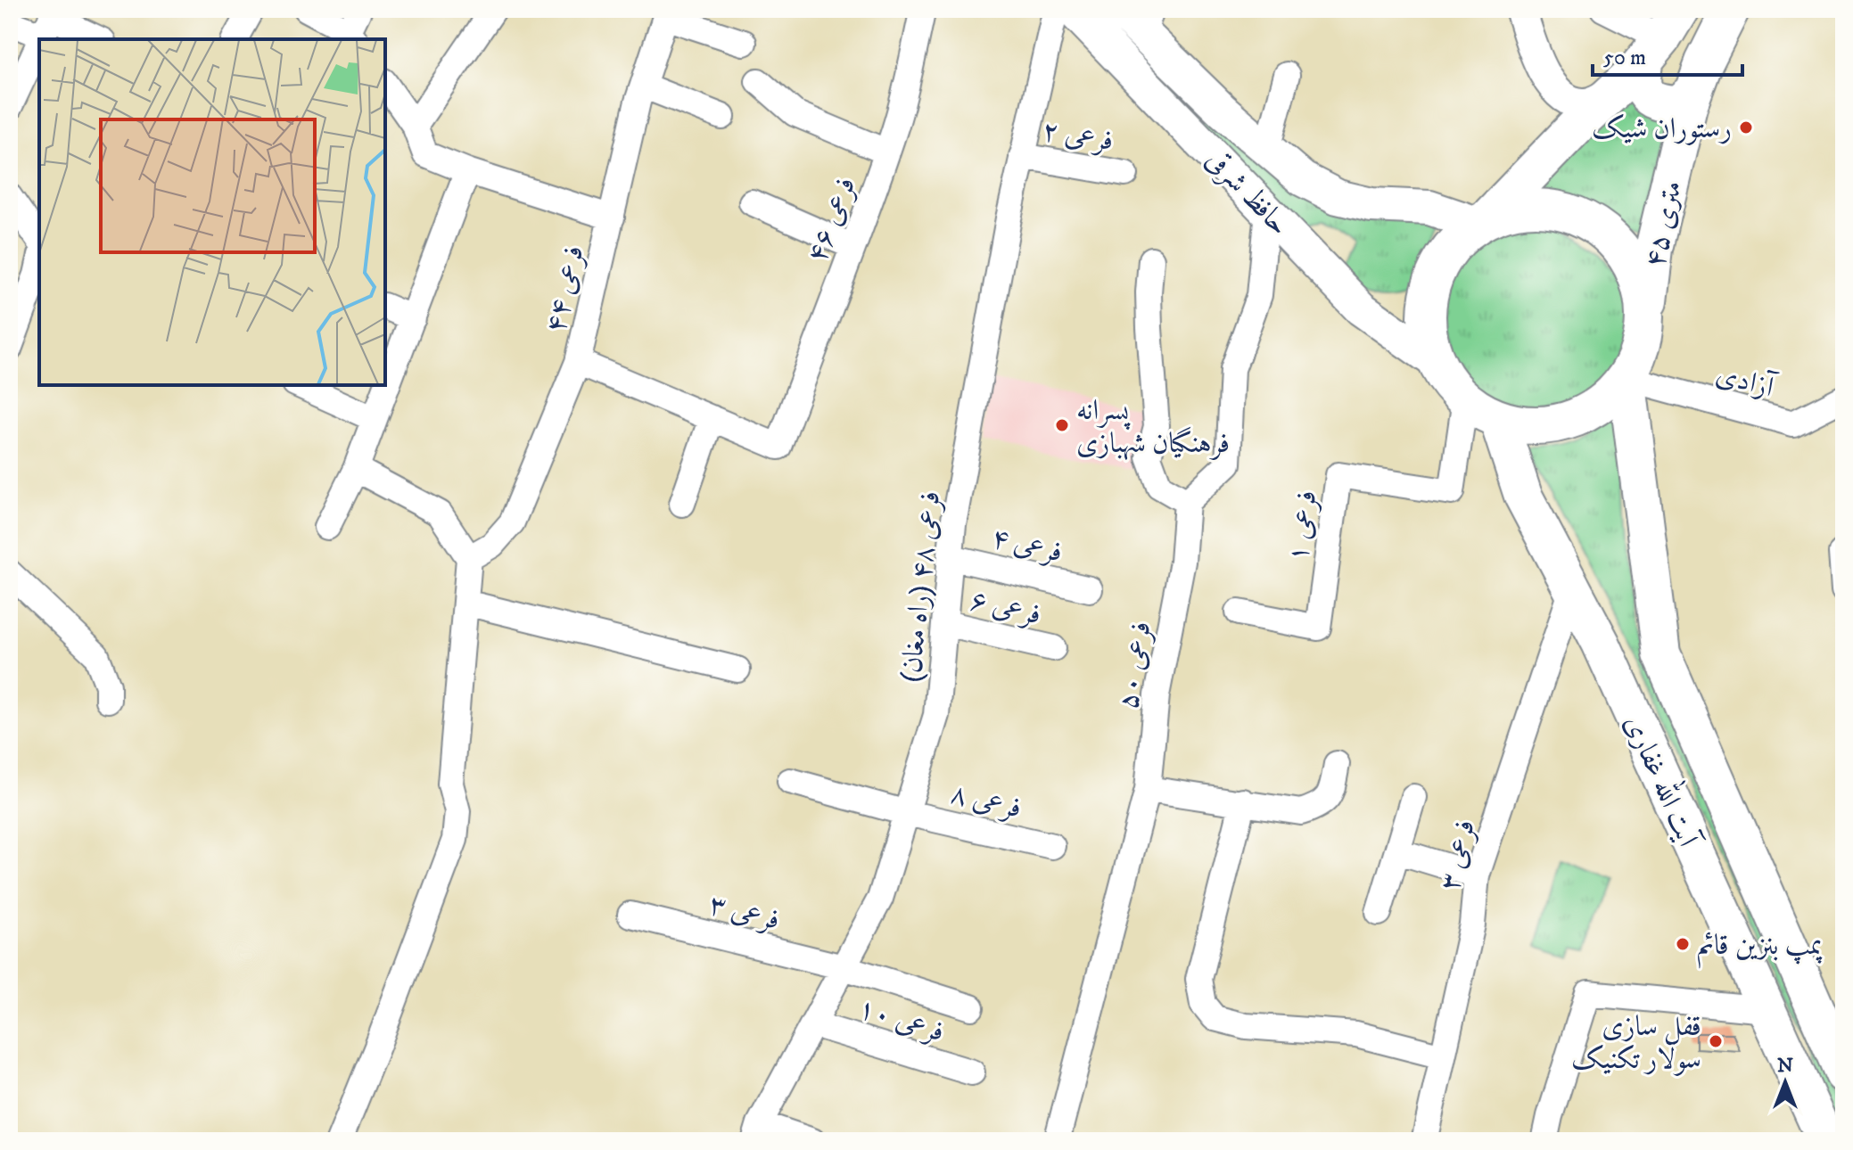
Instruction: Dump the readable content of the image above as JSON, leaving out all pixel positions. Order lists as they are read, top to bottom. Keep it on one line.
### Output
{"streets":{"main road":["حافظ شرقی","۴۵ متری","آیت الله غفاری"],"street":["فرعی ۲","فرعی ۴۶","فرعی ۴۴","آزادی","فرعی ۱","فرعی ۴","فرعی ۴۸ (راه مغان)","فرعی ۶","فرعی ۵۰","فرعی ۸","فرعی ۳","فرعی ۱۰"]},"crossings":[["فرعی ۲","فرعی ۴۸ (راه مغان)"],["حافظ شرقی","۴۵ متری"],["حافظ شرقی","آزادی"],["حافظ شرقی","فرعی ۱"],["حافظ شرقی","آیت الله غفاری"],["۴۵ متری","آزادی"],["۴۵ متری","فرعی ۱"],["۴۵ متری","آیت الله غفاری"],["آزادی","فرعی ۱"],["آزادی","آیت الله غفاری"],["فرعی ۱","آیت الله غفاری"],["فرعی ۴","فرعی ۴۸ (راه مغان)"],["فرعی ۴۸ (راه مغان)","فرعی ۶"],["فرعی ۴۸ (راه مغان)","فرعی ۸"],["فرعی ۴۸ (راه مغان)","فرعی ۳"],["فرعی ۴۸ (راه مغان)","فرعی ۱۰"],["آیت الله غفاری","فرعی ۳"]],"places":["رستوران شیک","پسرانه فرهنگیان شهبازی","پمپ بنزین قائم","قفل سازی سولار تکنیک"],"scale_bar":"50 m","north":"top"}
